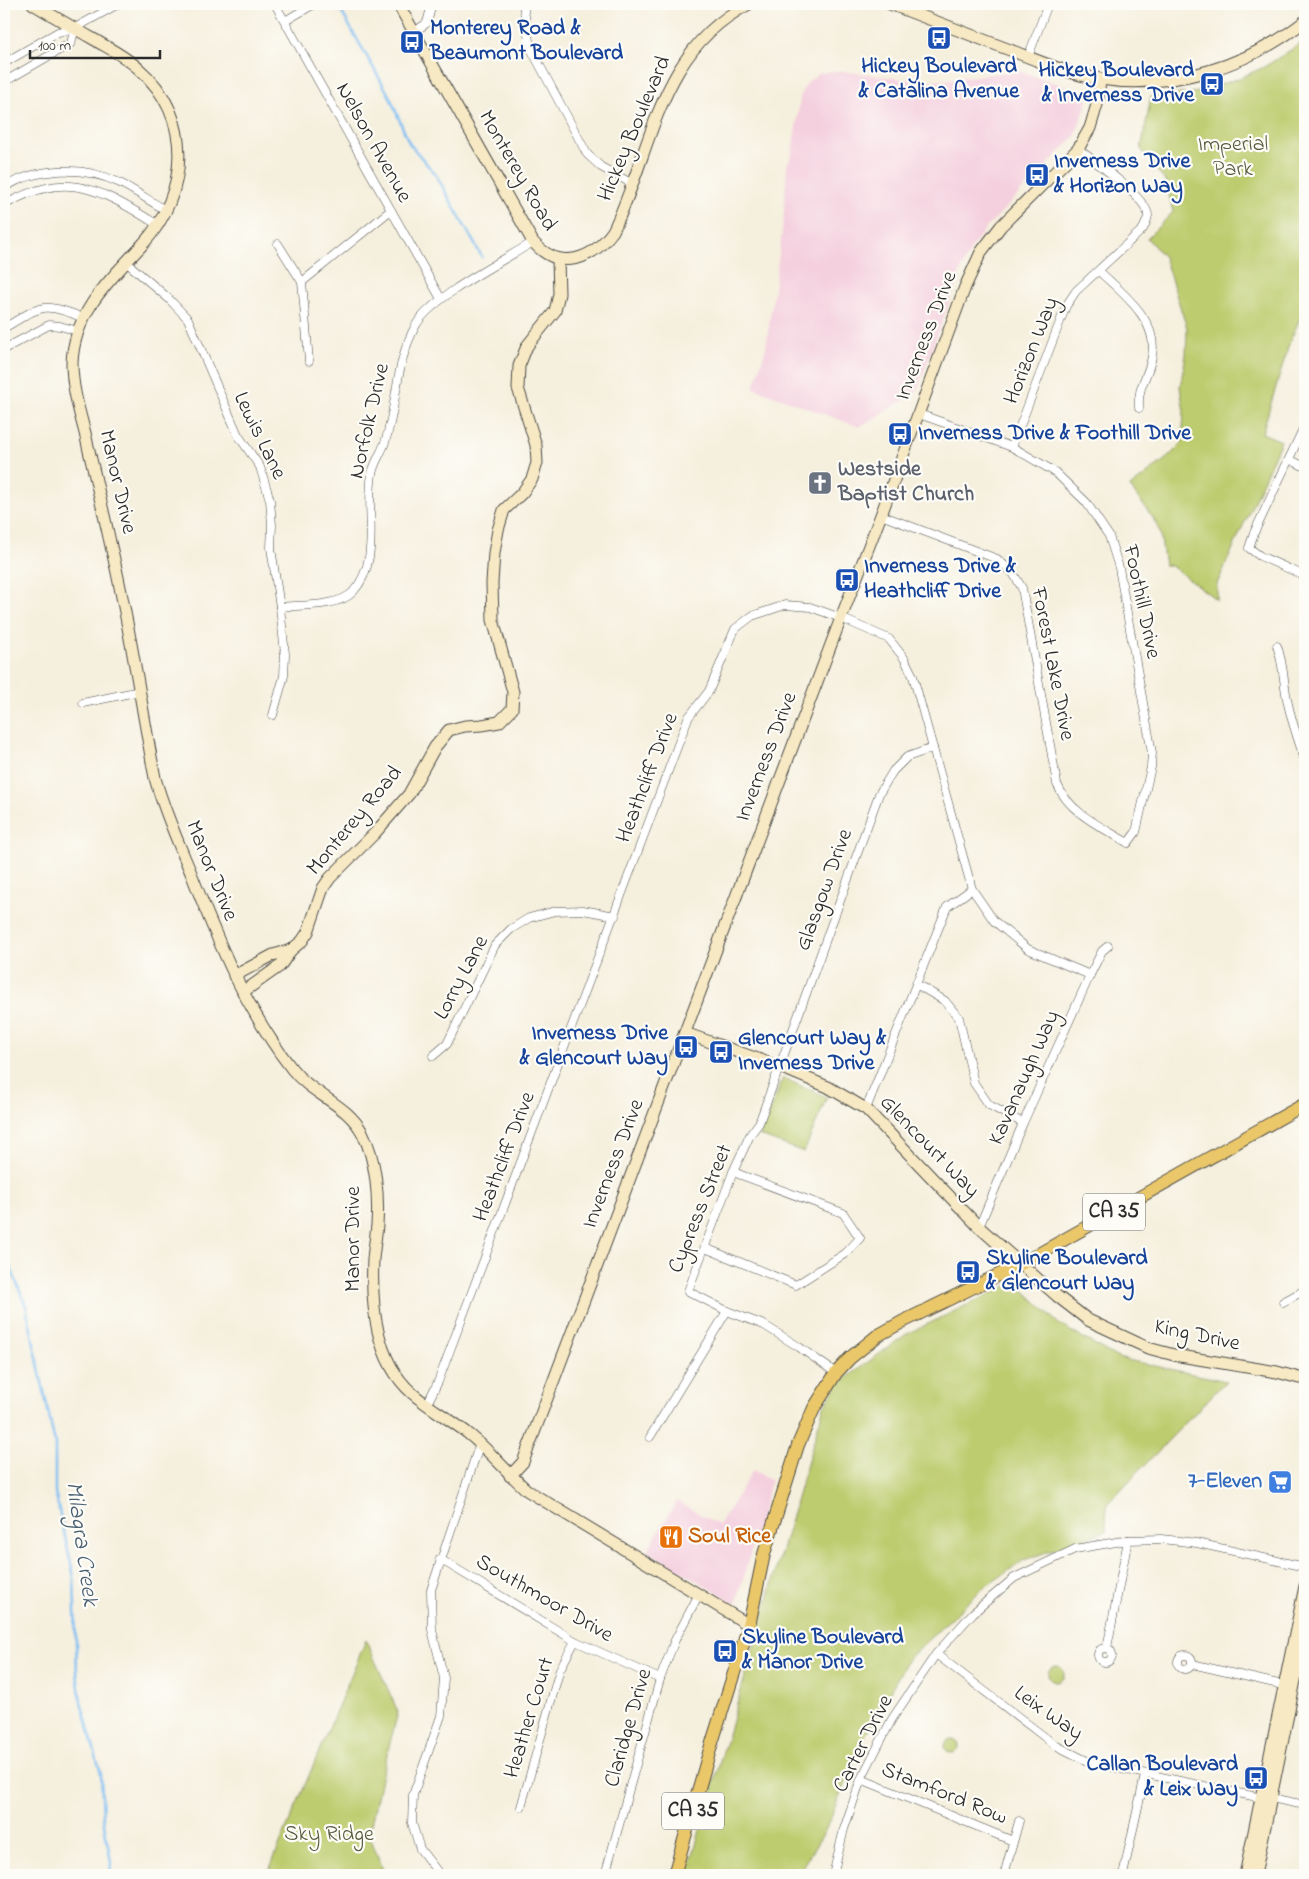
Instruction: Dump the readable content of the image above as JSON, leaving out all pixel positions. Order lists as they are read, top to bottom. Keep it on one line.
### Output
{"streets":{"main road":["CA 35"],"street":["Hickey Boulevard","Nelson Avenue","Monterey Road","Inverness Drive","Horizon Way","Norfolk Drive","Lewis Lane","Manor Drive","Foothill Drive","Forest Lake Drive","Heathcliff Drive","Glasgow Drive","Lorry Lane","Kavanaugh Way","Glencourt Way","Cypress Street","King Drive","Southmoor Drive","Leix Way","Heather Court","Claridge Drive","Carter Drive","Stamford Row"]},"crossings":[["Hickey Boulevard","Monterey Road"],["Nelson Avenue","Norfolk Drive"],["Monterey Road","Norfolk Drive"],["Monterey Road","Manor Drive"],["Inverness Drive","Horizon Way"],["Inverness Drive","Manor Drive"],["Inverness Drive","Foothill Drive"],["Inverness Drive","Forest Lake Drive"],["Inverness Drive","Heathcliff Drive"],["Inverness Drive","Glencourt Way"],["Horizon Way","Foothill Drive"],["Norfolk Drive","Lewis Lane"],["Lewis Lane","Manor Drive"],["Manor Drive","Heathcliff Drive"],["Manor Drive","CA 35"],["Manor Drive","Claridge Drive"],["Foothill Drive","Forest Lake Drive"],["Heathcliff Drive","Glasgow Drive"],["Heathcliff Drive","Lorry Lane"],["Heathcliff Drive","Kavanaugh Way"],["Glasgow Drive","Glencourt Way"],["Glasgow Drive","Cypress Street"],["Kavanaugh Way","Glencourt Way"],["Glencourt Way","Cypress Street"],["Glencourt Way","CA 35"],["Glencourt Way","King Drive"],["Cypress Street","CA 35"],["CA 35","King Drive"],["Southmoor Drive","Heather Court"],["Southmoor Drive","Claridge Drive"],["Leix Way","Carter Drive"],["Carter Drive","Stamford Row"]],"water":["Milagra Creek"],"parks":["Imperial Park","Sky Ridge"],"places":{"bus stop":["Hickey Boulevard & Catalina Avenue","Monterey Road & Beaumont Boulevard","Hickey Boulevard & Inverness Drive","Inverness Drive & Horizon Way","Inverness Drive & Foothill Drive","Inverness Drive & Heathcliff Drive","Inverness Drive & Glencourt Way","Glencourt Way & Inverness Drive","Skyline Boulevard & Glencourt Way","Skyline Boulevard & Manor Drive","Callan Boulevard & Leix Way"],"church":["Westside Baptist Church"],"supermarket":["7-Eleven"],"restaurant":["Soul Rice"]},"scale_bar":"100 m"}
